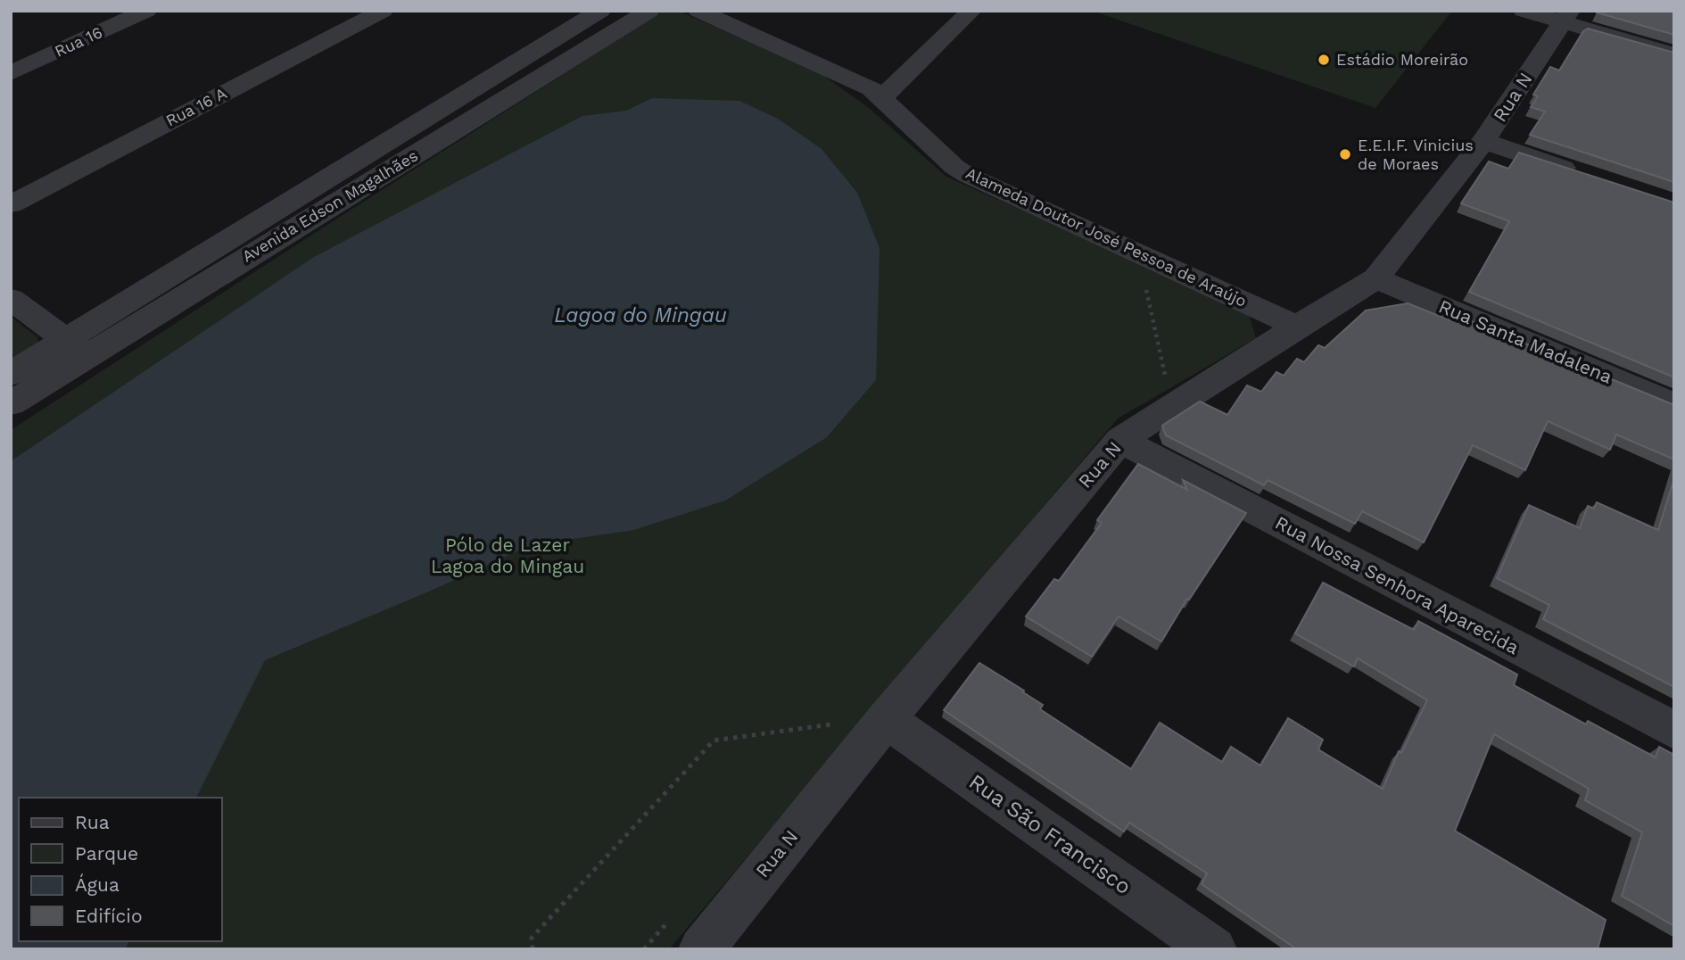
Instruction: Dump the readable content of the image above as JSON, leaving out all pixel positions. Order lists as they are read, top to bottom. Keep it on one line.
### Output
{"streets":{"street":["Rua 16","Rua N","Rua 16 A","Avenida Edson Magalhães","Alameda Doutor José Pessoa de Araújo","Rua Santa Madalena","Rua Nossa Senhora Aparecida","Rua São Francisco"]},"crossings":[["Rua N","Alameda Doutor José Pessoa de Araújo"],["Rua N","Rua Santa Madalena"],["Rua N","Rua Nossa Senhora Aparecida"],["Rua N","Rua São Francisco"]],"water":["Lagoa do Mingau"],"parks":["Pólo de Lazer Lagoa do Mingau"],"places":["Estádio Moreirão","E.E.I.F. Vinicius de Moraes"],"legend":["Rua","Parque","Água","Edifício"]}
